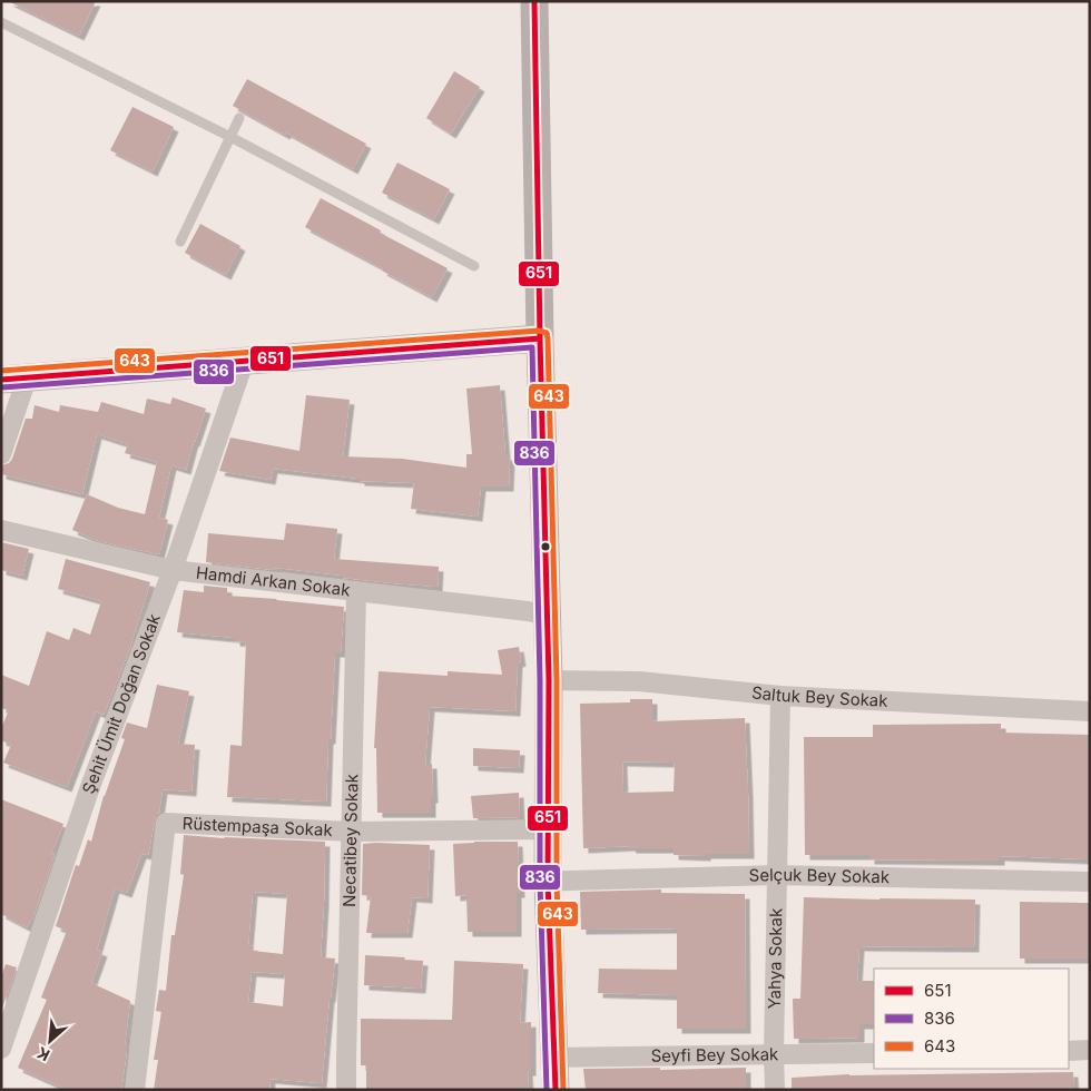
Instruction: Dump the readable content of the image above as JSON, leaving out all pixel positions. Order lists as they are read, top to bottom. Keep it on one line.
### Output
{"streets":{"street":["Hamdi Arkan Sokak","Saltuk Bey Sokak","Şehit Ümit Doğan Sokak","Rüstempaşa Sokak","Necatibey Sokak","Selçuk Bey Sokak","Yahya Sokak","Seyfi Bey Sokak"]},"crossings":[["Hamdi Arkan Sokak","Şehit Ümit Doğan Sokak"],["Hamdi Arkan Sokak","Necatibey Sokak"],["Saltuk Bey Sokak","Yahya Sokak"],["Rüstempaşa Sokak","Necatibey Sokak"],["Selçuk Bey Sokak","Yahya Sokak"],["Yahya Sokak","Seyfi Bey Sokak"]],"lines":["transit line 651","transit line 643","transit line 836"],"legend":["651","836","643"],"north":"bottom left"}
